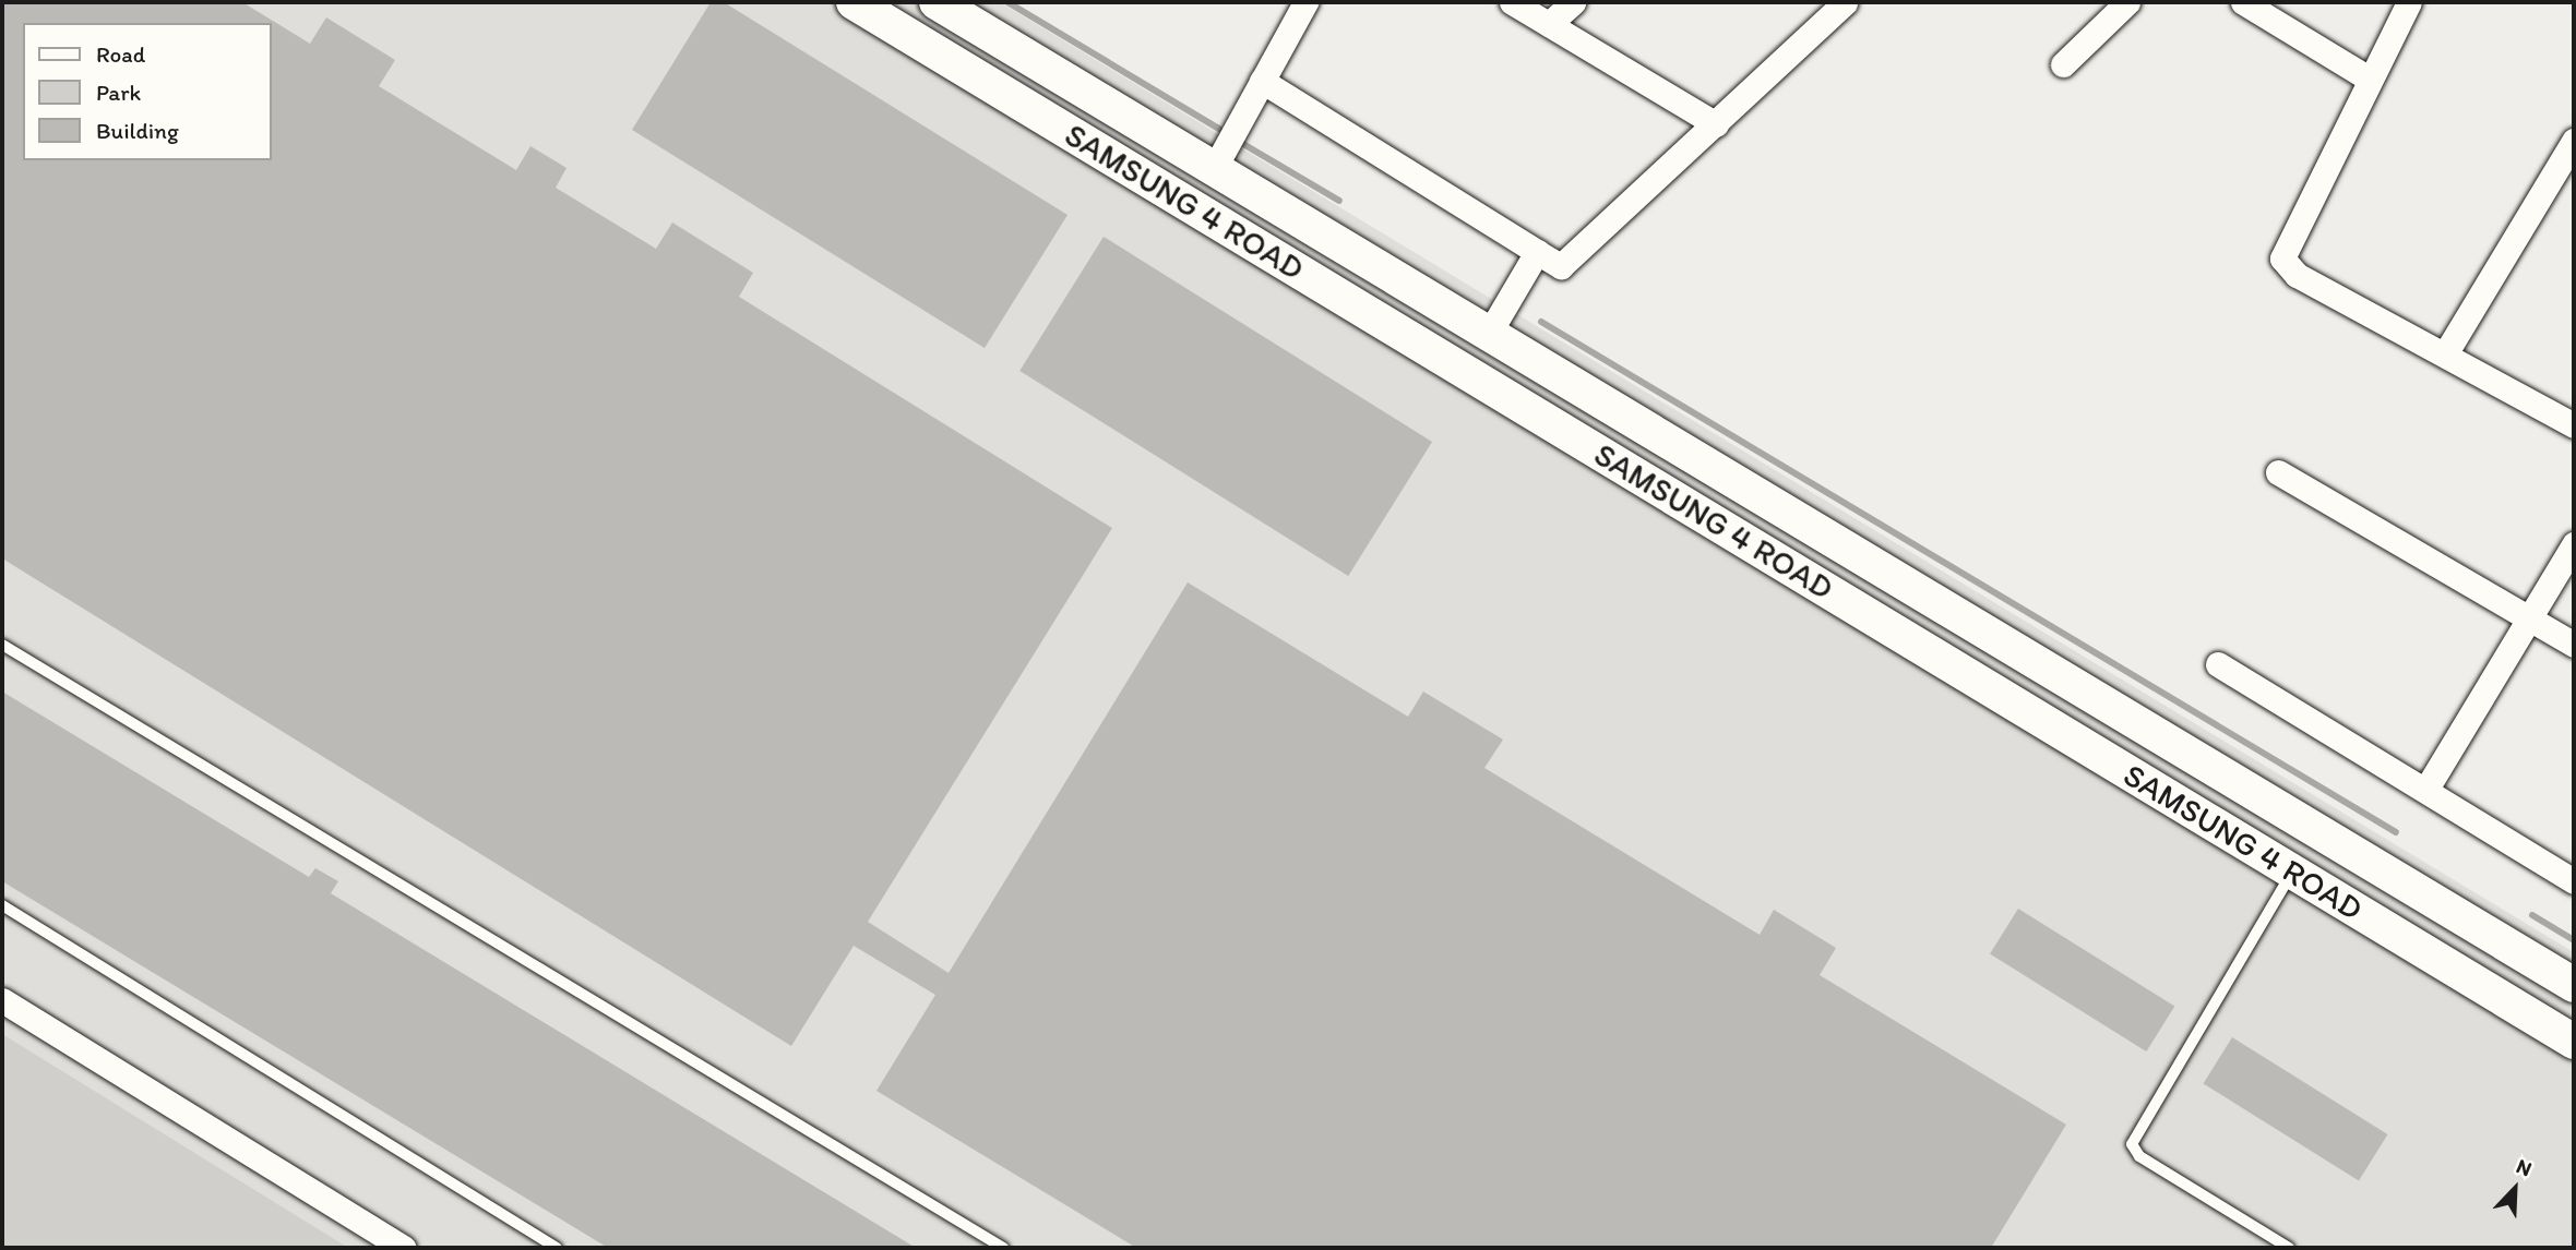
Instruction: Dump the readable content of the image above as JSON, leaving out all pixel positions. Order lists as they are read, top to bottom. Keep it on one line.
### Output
{"streets":{"main road":["SAMSUNG 4 ROAD"]},"legend":["Road","Park","Building"],"north":"top right"}
